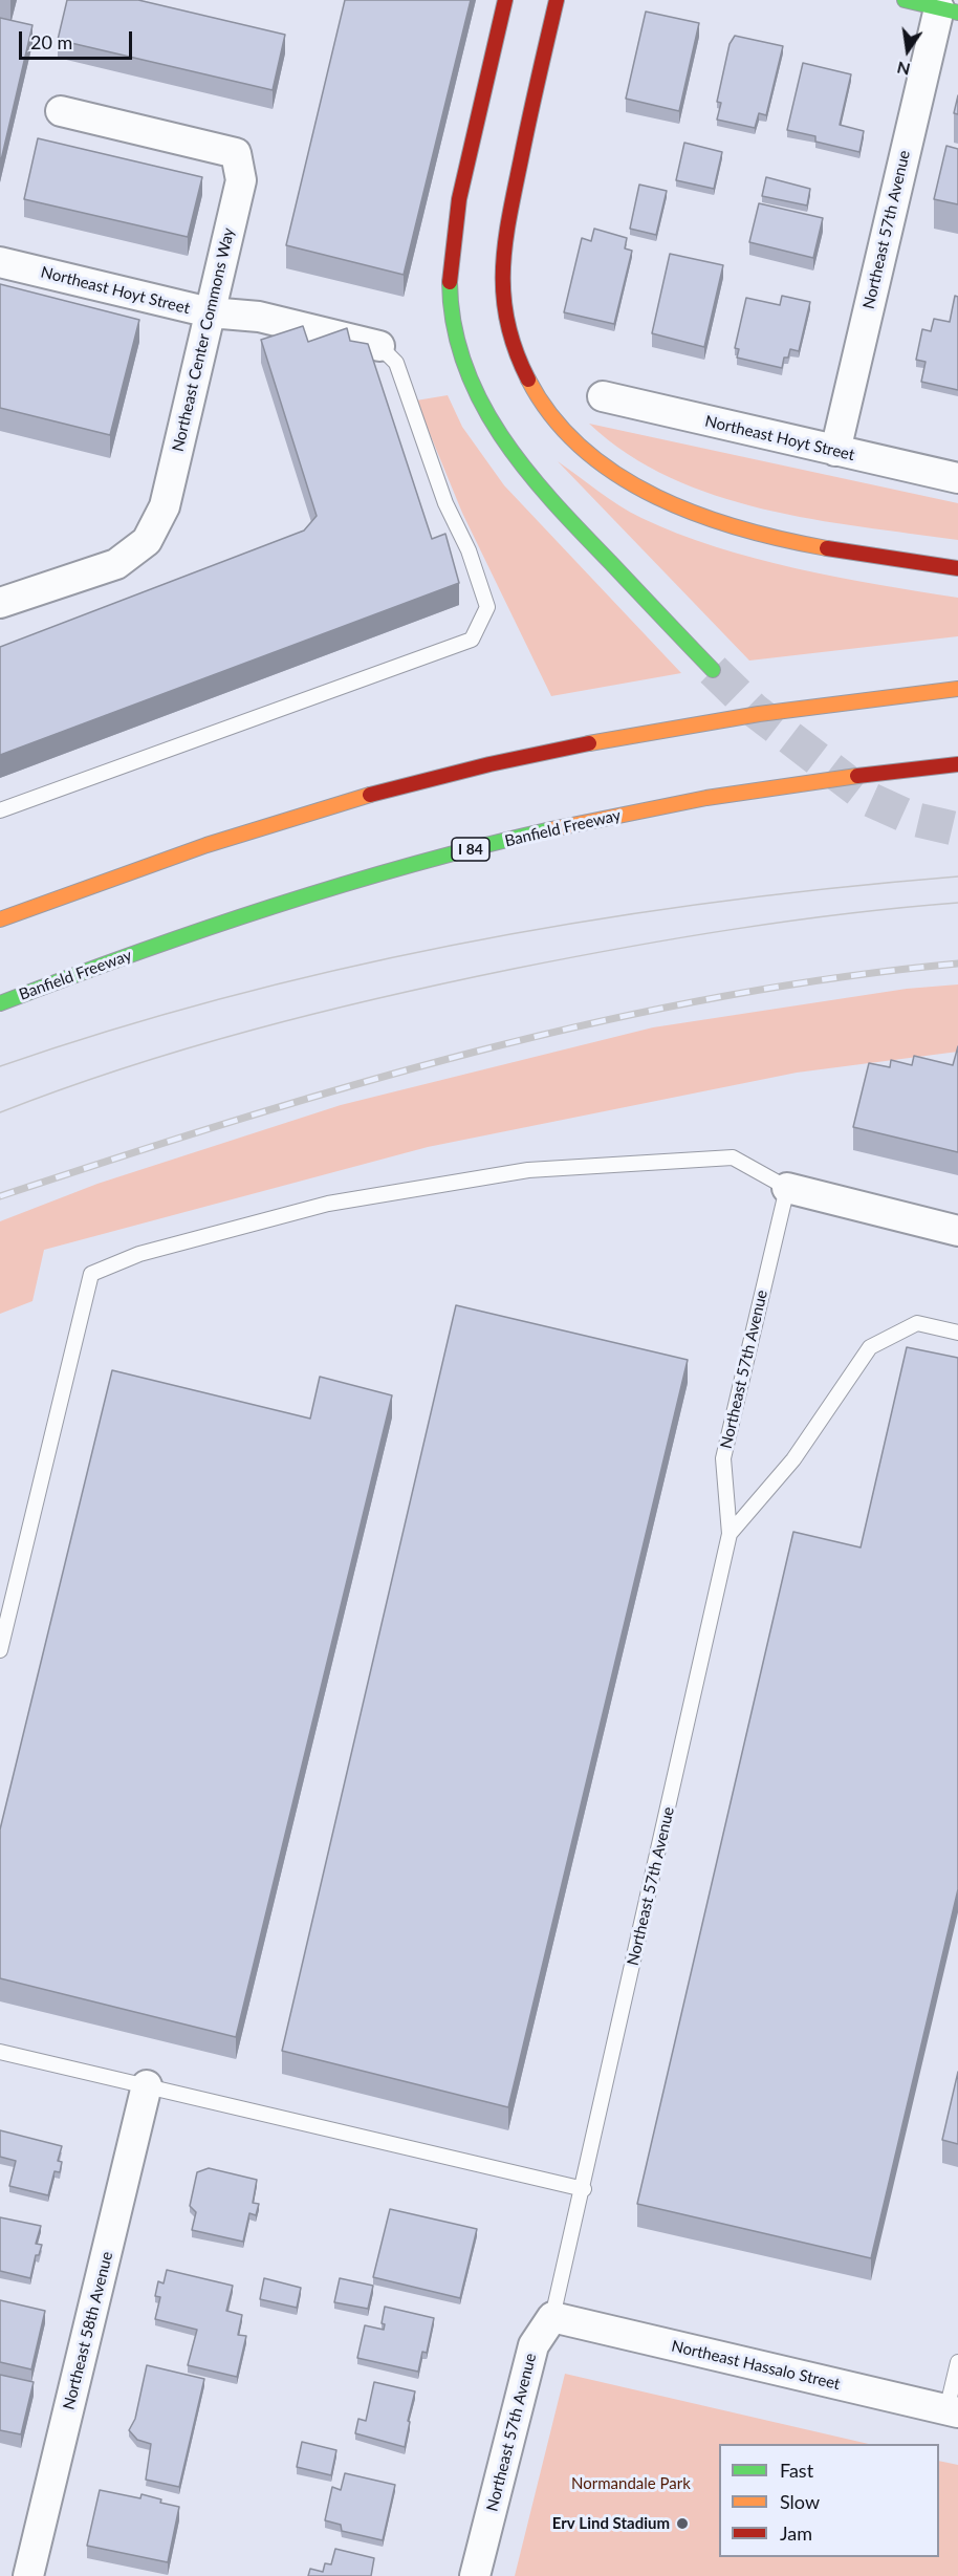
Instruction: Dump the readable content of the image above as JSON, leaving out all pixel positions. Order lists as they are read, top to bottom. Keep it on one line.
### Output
{"streets":{"main road":["Banfield Freeway","I 84"],"street":["Northeast 57th Avenue","Northeast Hoyt Street","Northeast Center Commons Way","Northeast 58th Avenue","Northeast Hassalo Street"]},"crossings":[["Northeast 57th Avenue","Northeast Hoyt Street"],["Northeast 57th Avenue","Northeast Hassalo Street"],["Northeast Hoyt Street","Northeast Center Commons Way"]],"parks":["Normandale Park"],"places":["Erv Lind Stadium"],"legend":["Fast","Slow","Jam"],"scale_bar":"20 m","north":"bottom"}
